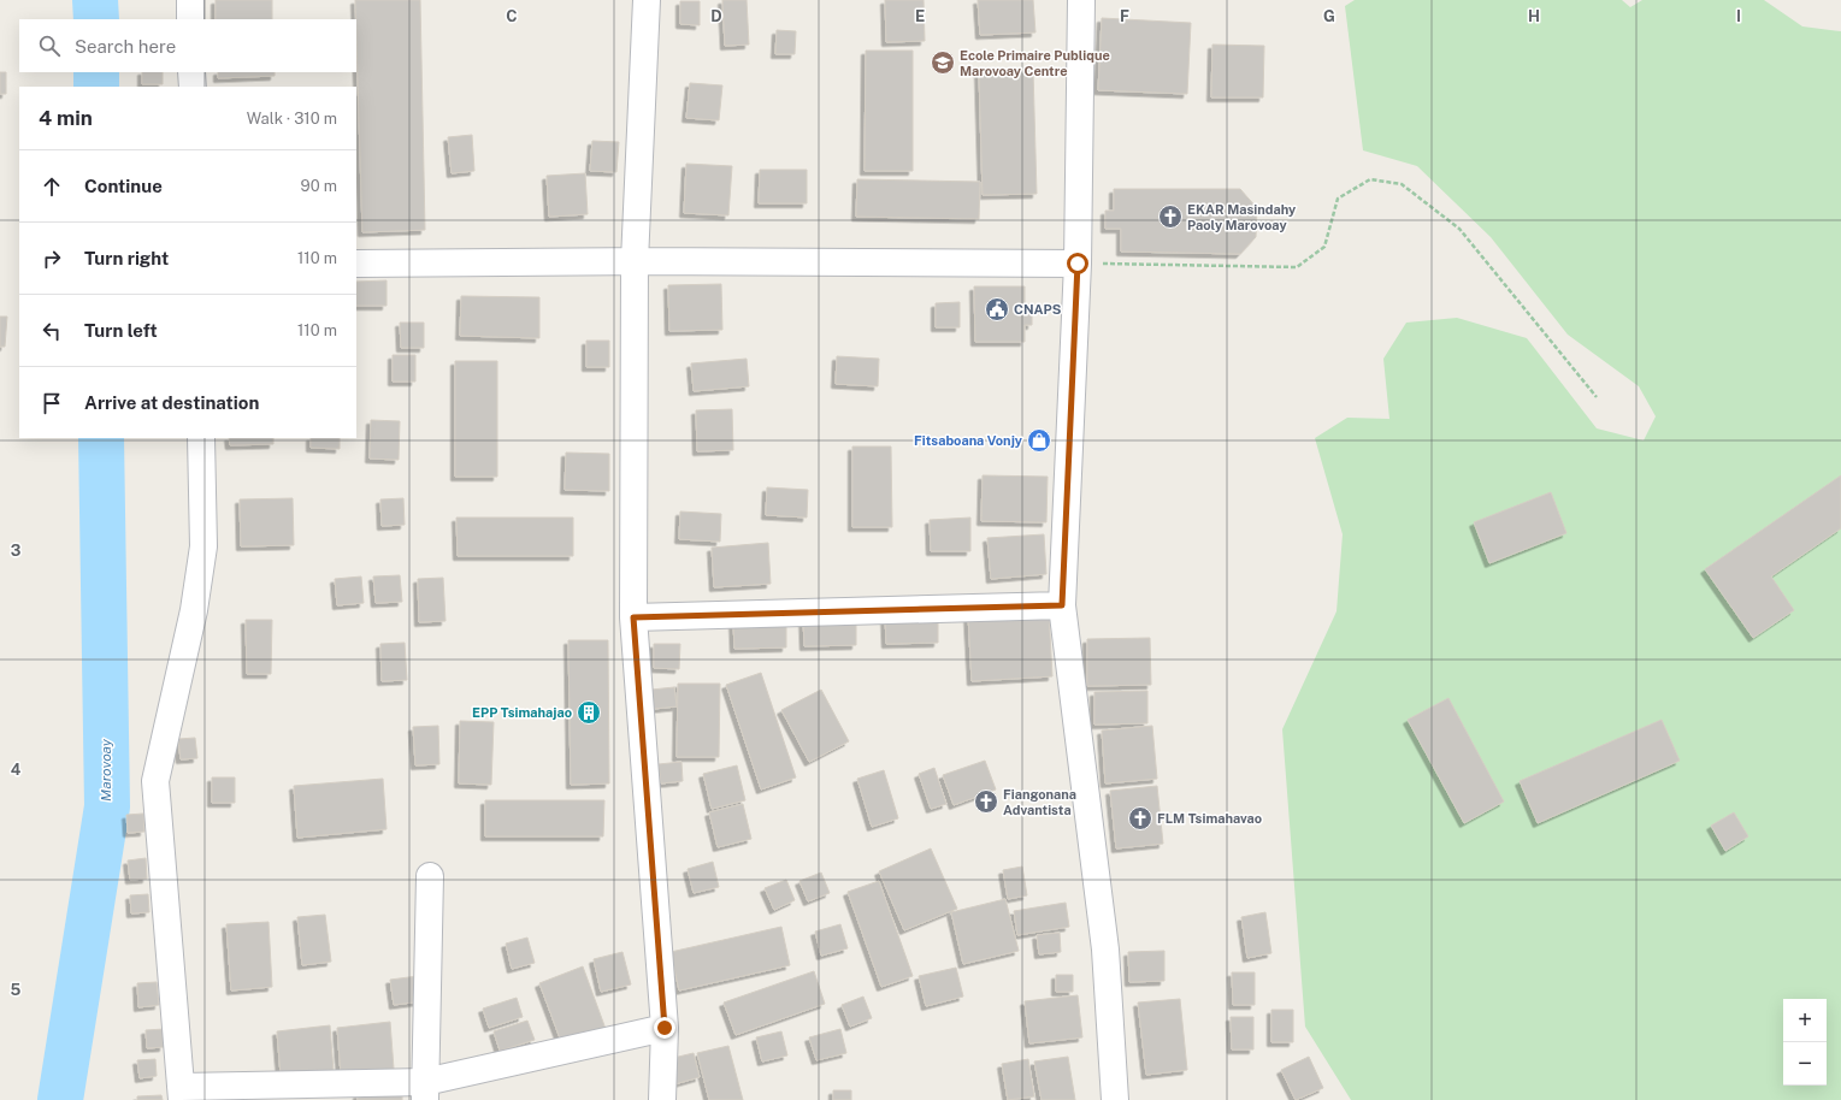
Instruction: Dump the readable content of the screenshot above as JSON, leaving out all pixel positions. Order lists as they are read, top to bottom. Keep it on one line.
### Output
{"water":["Marovoay"],"places":{"school or university":["Ecole Primaire Publique Marovoay Centre"],"church":["EKAR Masindahy Paoly Marovoay","Fiangonana Advantista","FLM Tsimahavao"],"public building":["CNAPS"],"shop":["Fitsaboana Vonjy"],"building":["EPP Tsimahajao"]},"page":{"search":"Search here","heading":["4 min","Walk · 310 m"],"list":[["Continue","90 m"],["Turn right","110 m"],["Turn left","110 m"],"Arrive at destination"],"map_buttons":["+","−"]},"grid":{"columns":["C","D","E","F","G","H","I"],"rows":["3","4","5"]}}
